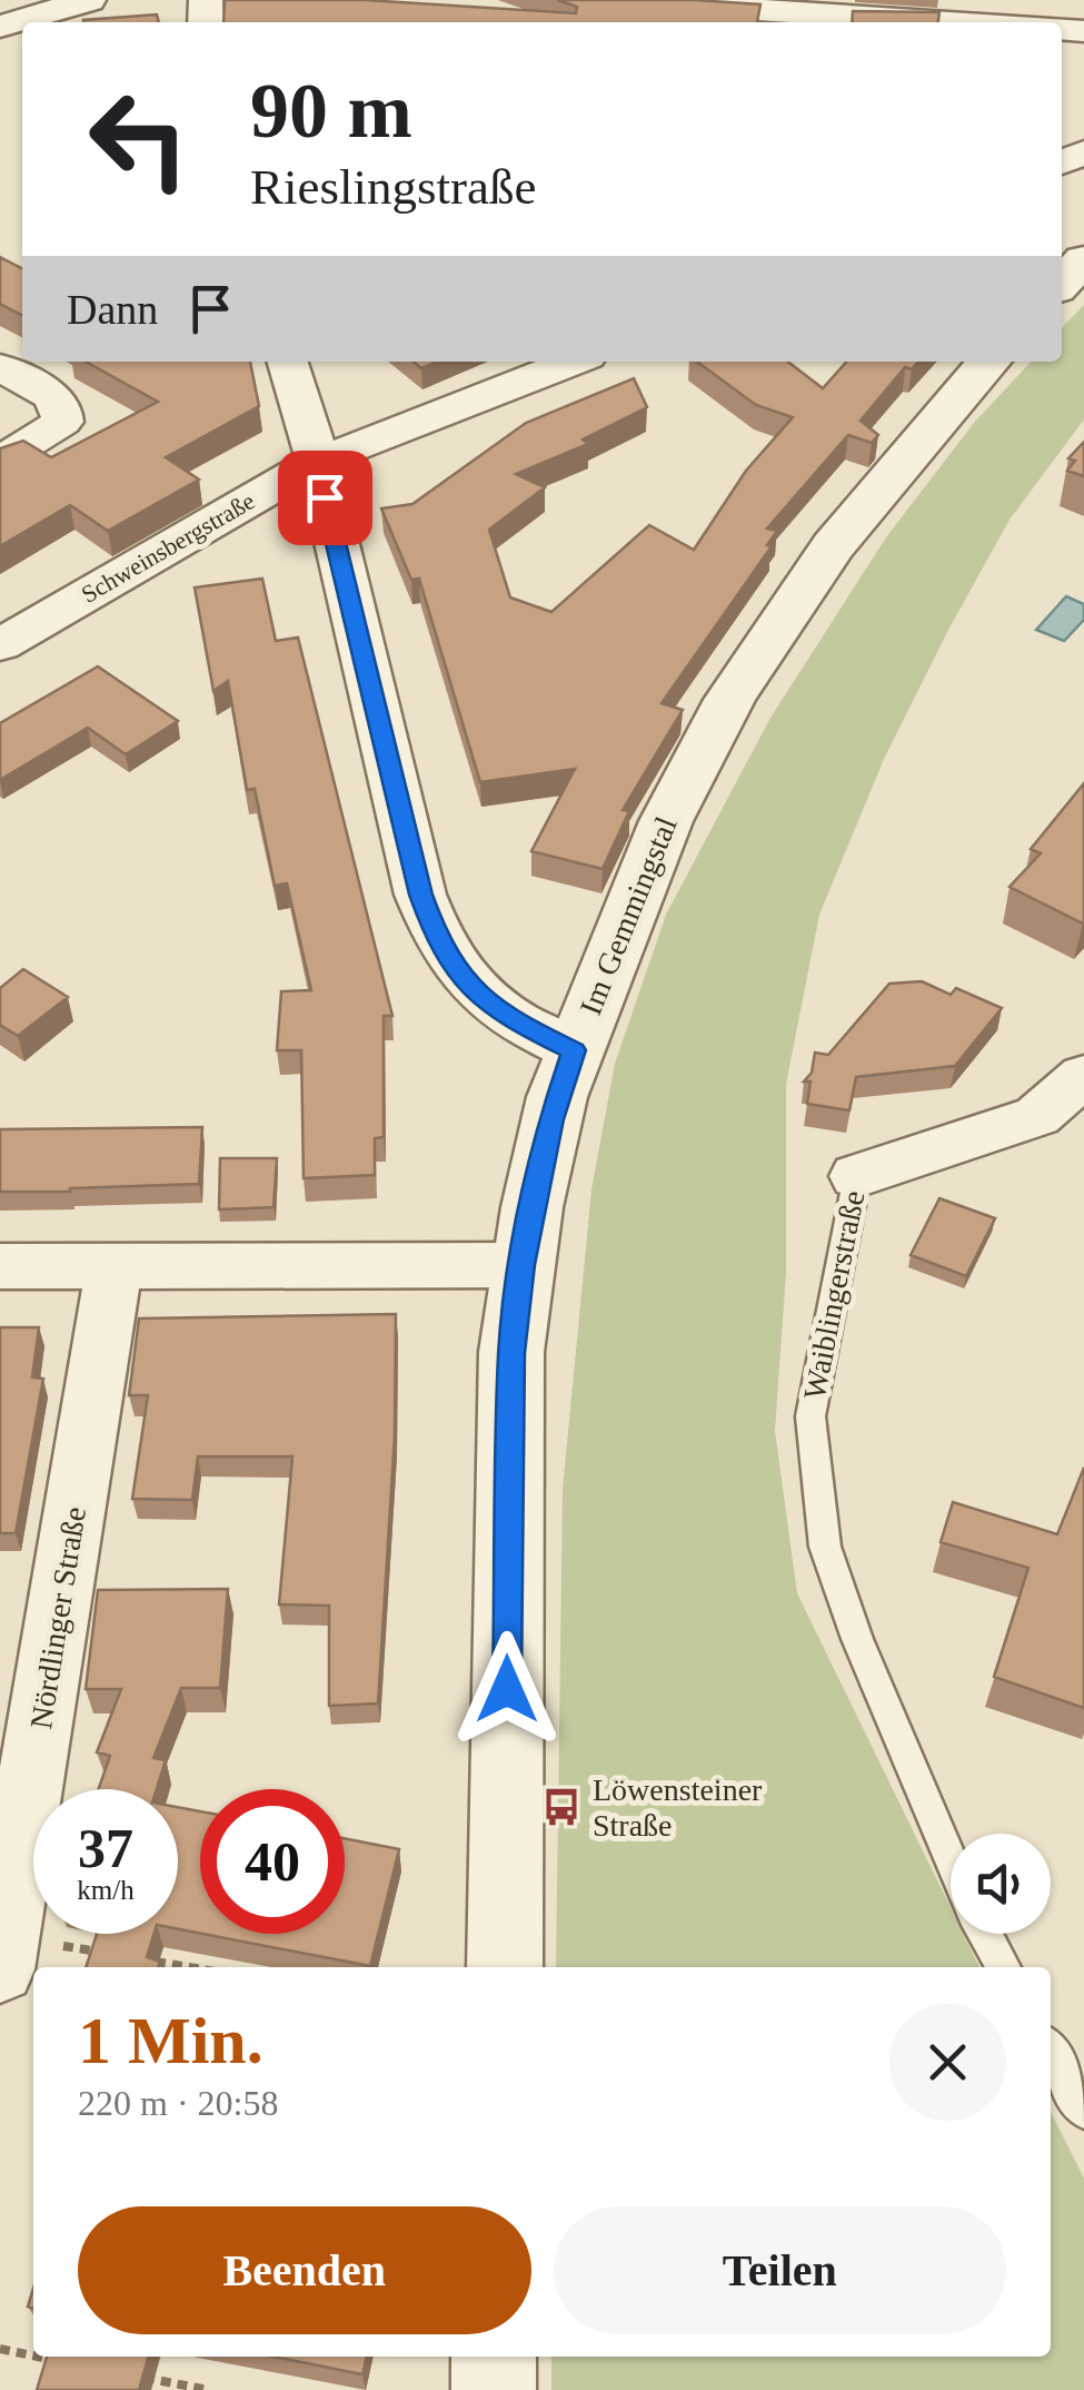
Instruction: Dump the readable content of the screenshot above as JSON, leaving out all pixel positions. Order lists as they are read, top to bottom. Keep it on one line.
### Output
{"streets":{"street":["Schweinsbergstraße","Im Gemmingstal","Waiblingerstraße","Nördlinger Straße"]},"places":{"bus stop":["Löwensteiner Straße"]},"page":{"turn":["90 m","Rieslingstraße"],"then":"Dann","speed":"37 km/h","limit":"40","heading":["1 Min.","220 m · 20:58"],"buttons":["Beenden","Teilen"]}}
